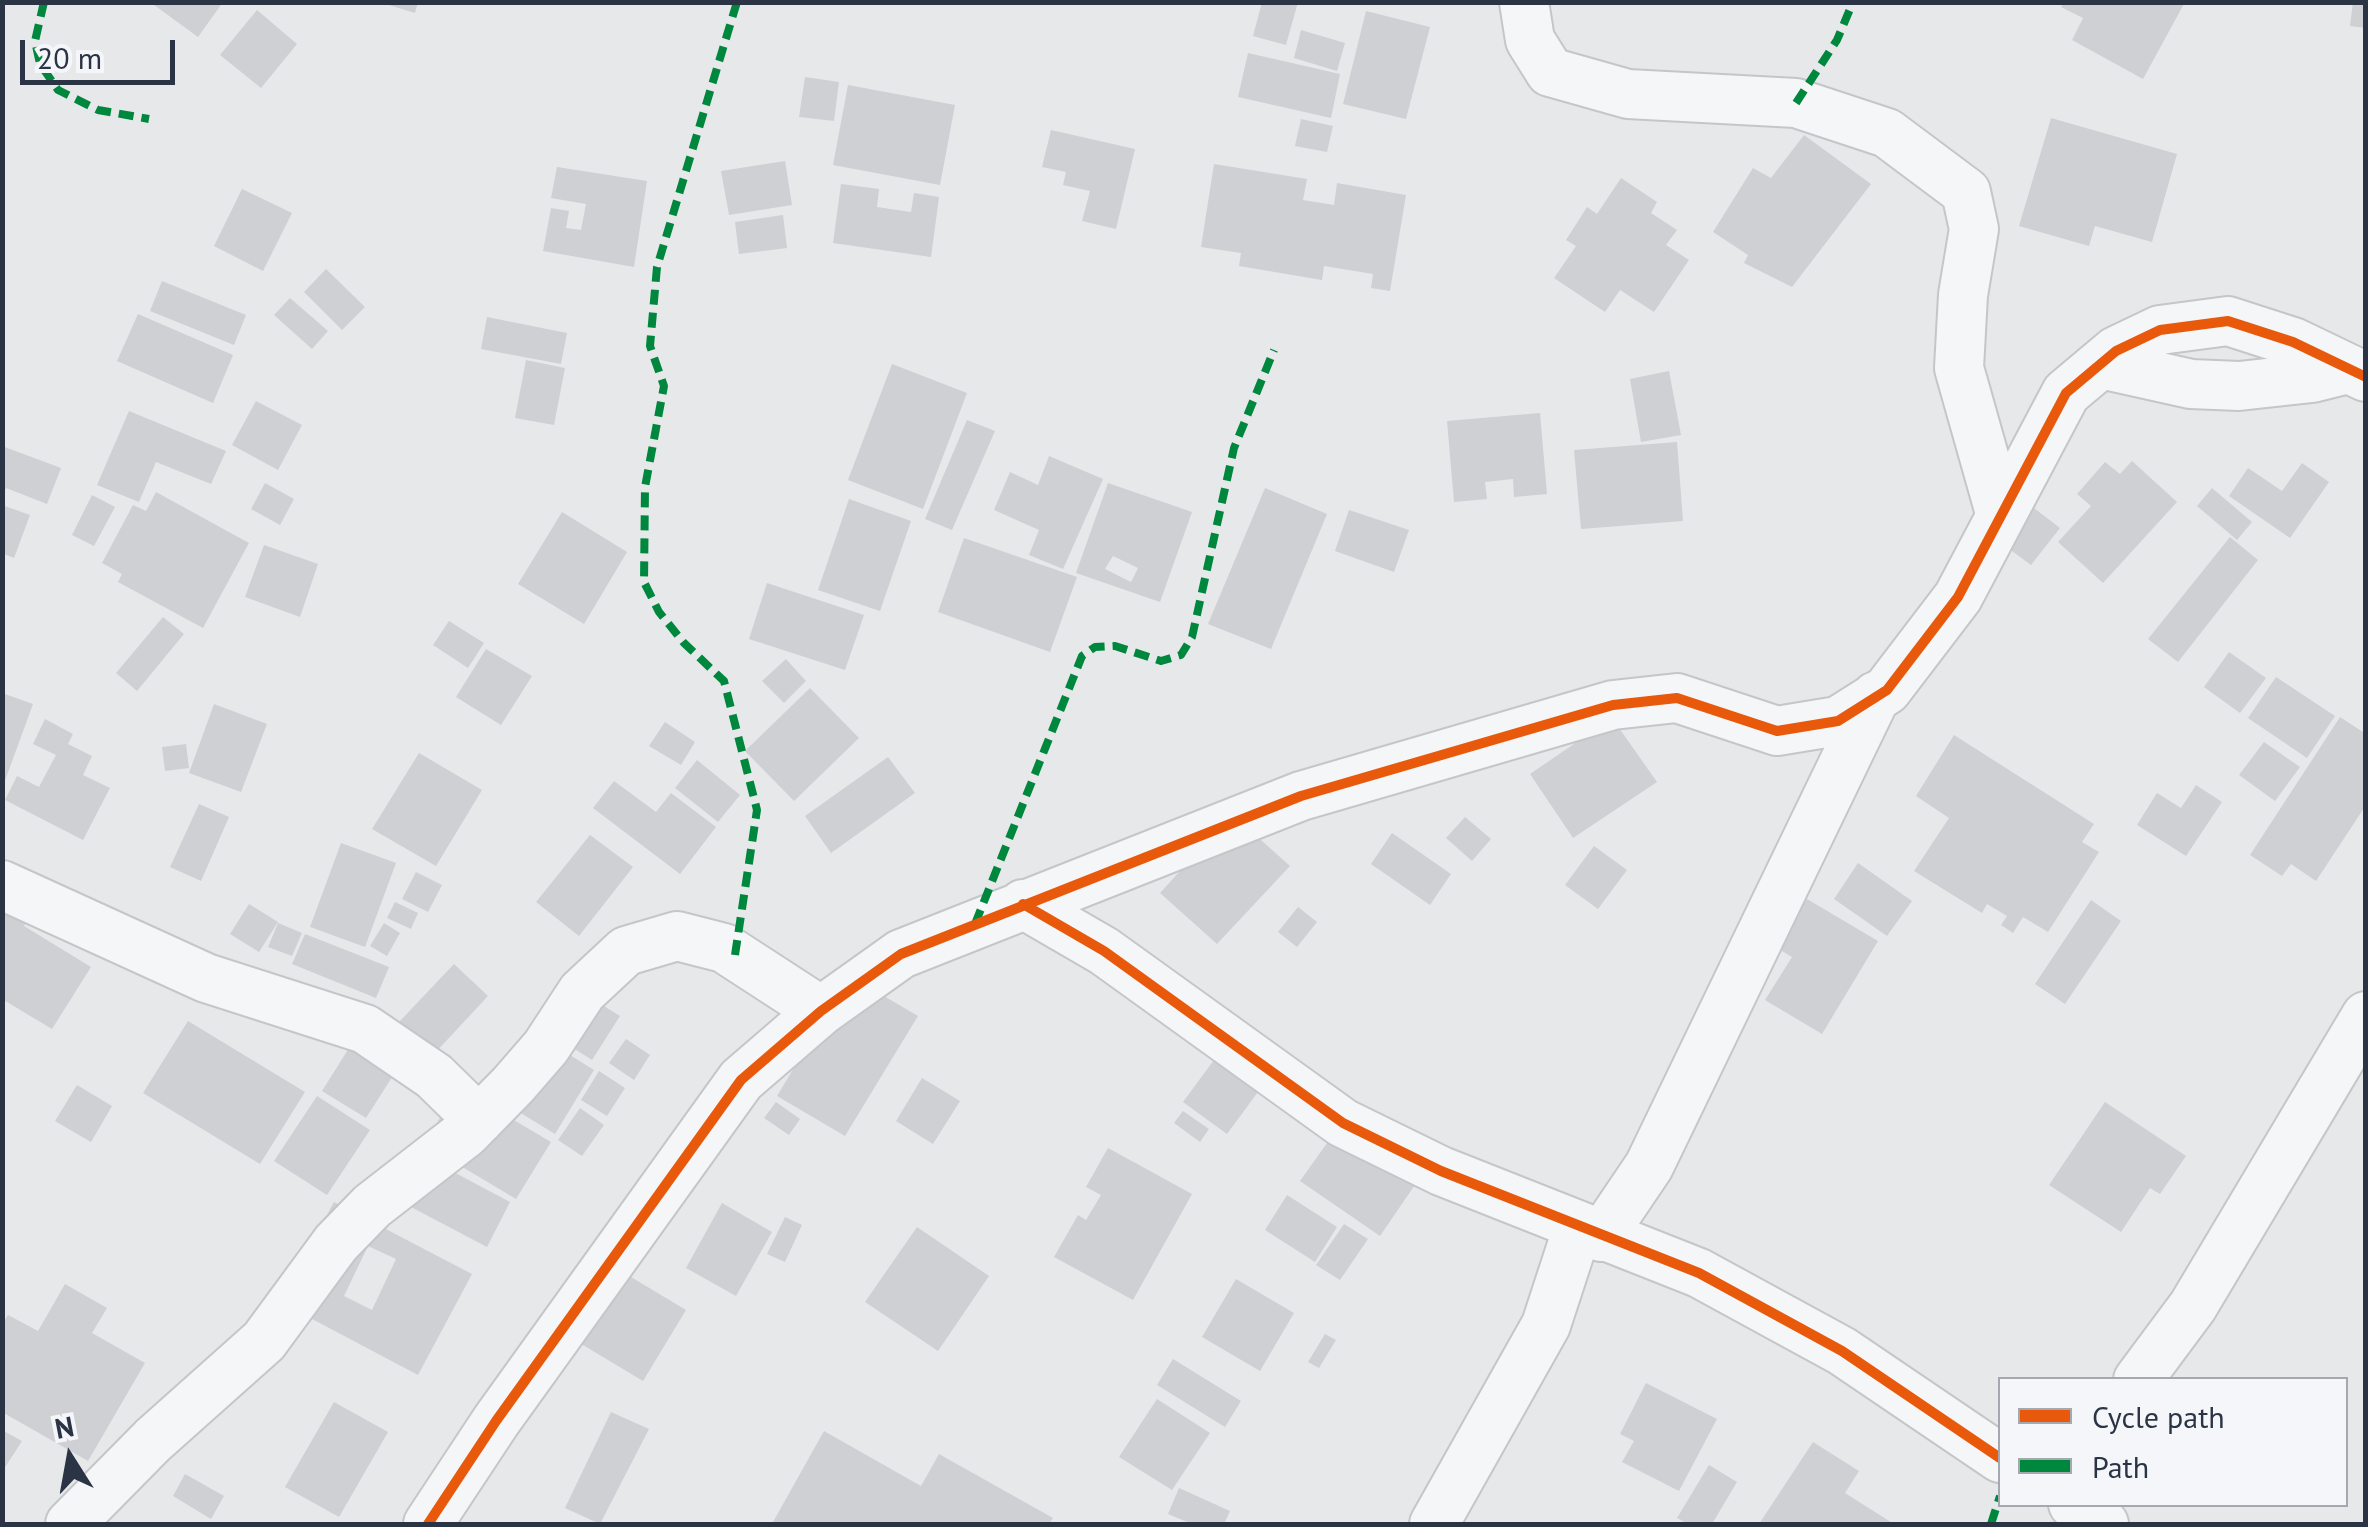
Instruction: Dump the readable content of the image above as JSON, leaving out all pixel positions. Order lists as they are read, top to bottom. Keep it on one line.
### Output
{"legend":["Cycle path","Path"],"scale_bar":"20 m","north":"top"}
